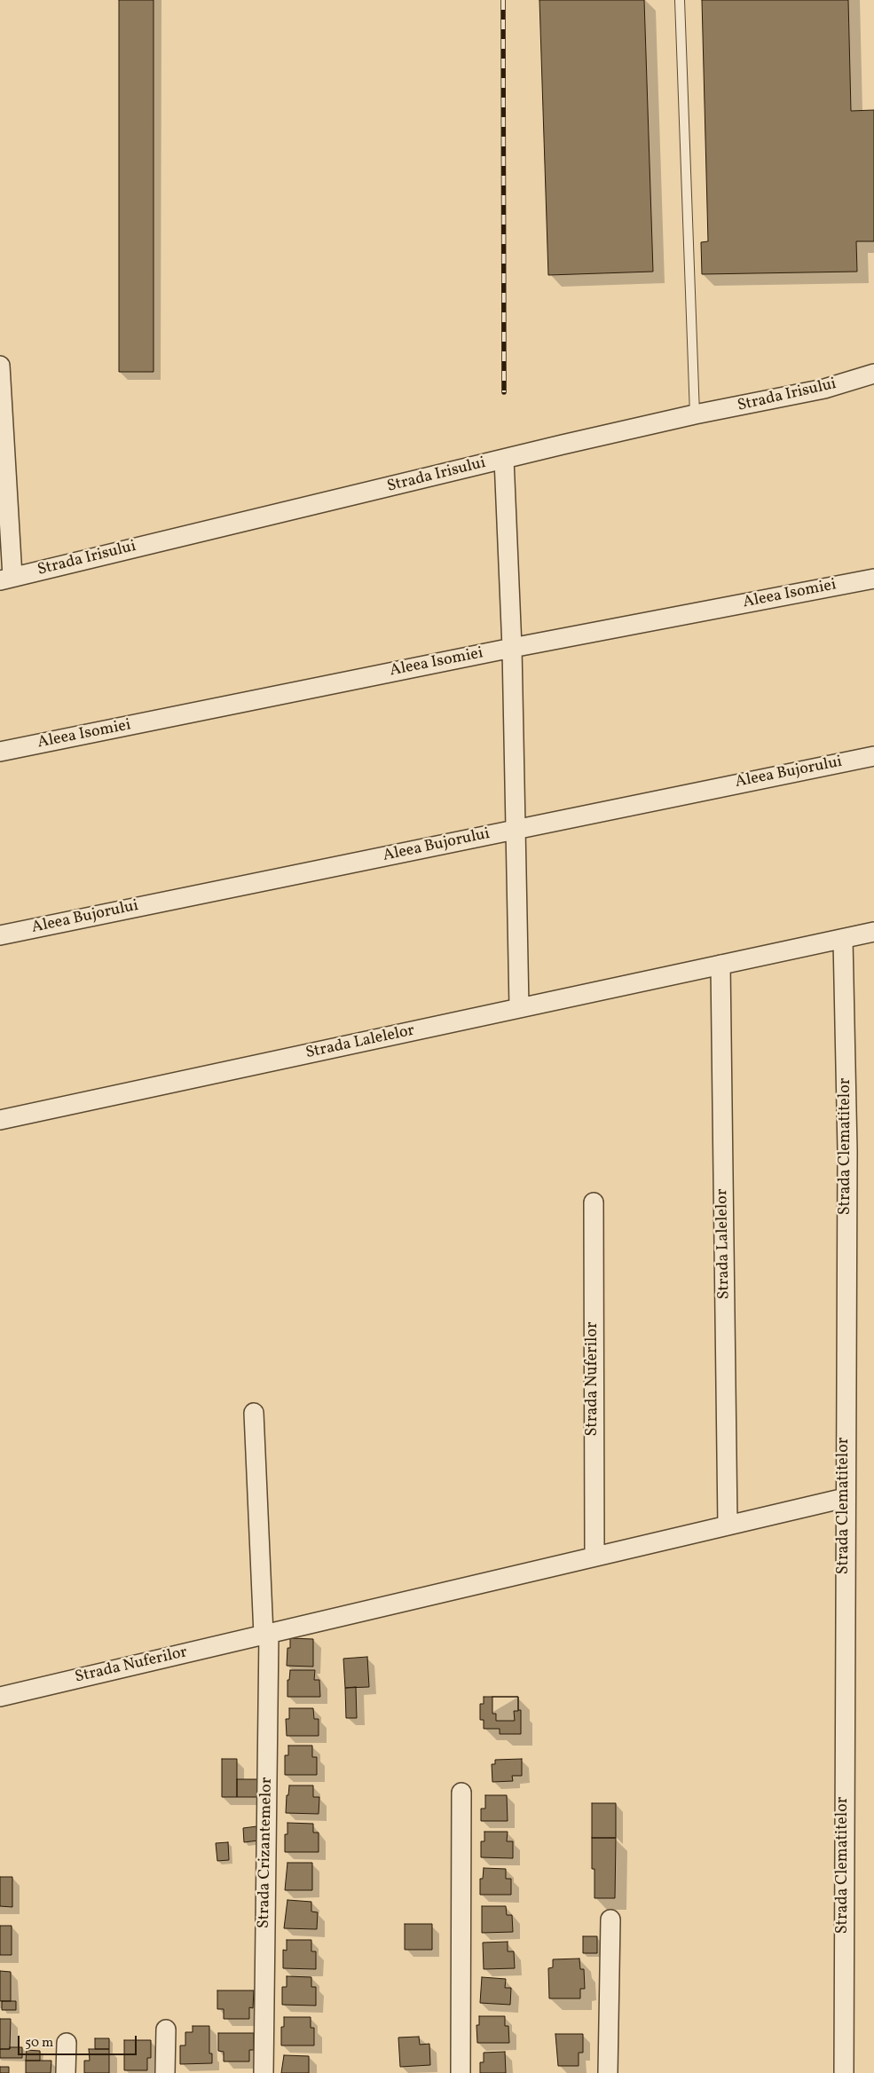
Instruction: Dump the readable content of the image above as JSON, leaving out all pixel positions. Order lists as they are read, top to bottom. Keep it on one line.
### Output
{"streets":{"street":["Strada Irisului","Aleea Isomiei","Aleea Bujorului","Strada Lalelelor","Strada Clematitelor","Strada Nuferilor","Strada Crizantemelor"]},"crossings":[["Strada Lalelelor","Strada Clematitelor"],["Strada Lalelelor","Strada Nuferilor"],["Strada Clematitelor","Strada Nuferilor"],["Strada Nuferilor","Strada Crizantemelor"]],"scale_bar":"50 m"}
